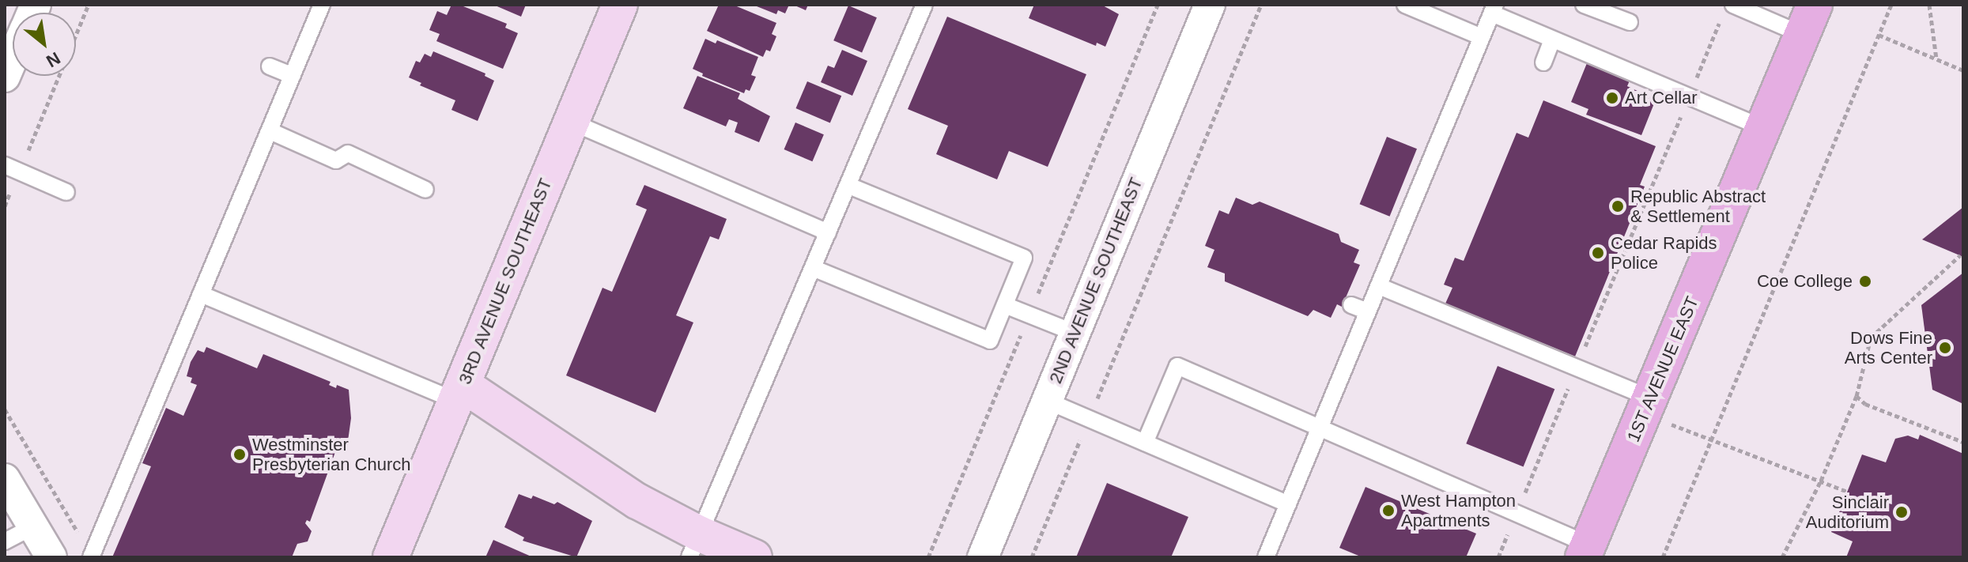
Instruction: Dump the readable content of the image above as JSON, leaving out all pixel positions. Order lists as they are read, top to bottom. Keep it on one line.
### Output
{"streets":{"main road":["3RD AVENUE SOUTHEAST","1ST AVENUE EAST"],"street":["2ND AVENUE SOUTHEAST"]},"places":["Art Cellar","Republic Abstract & Settlement","Cedar Rapids Police","Coe College","Dows Fine Arts Center","Westminster Presbyterian Church","West Hampton Apartments","Sinclair Auditorium"],"north":"bottom right"}
